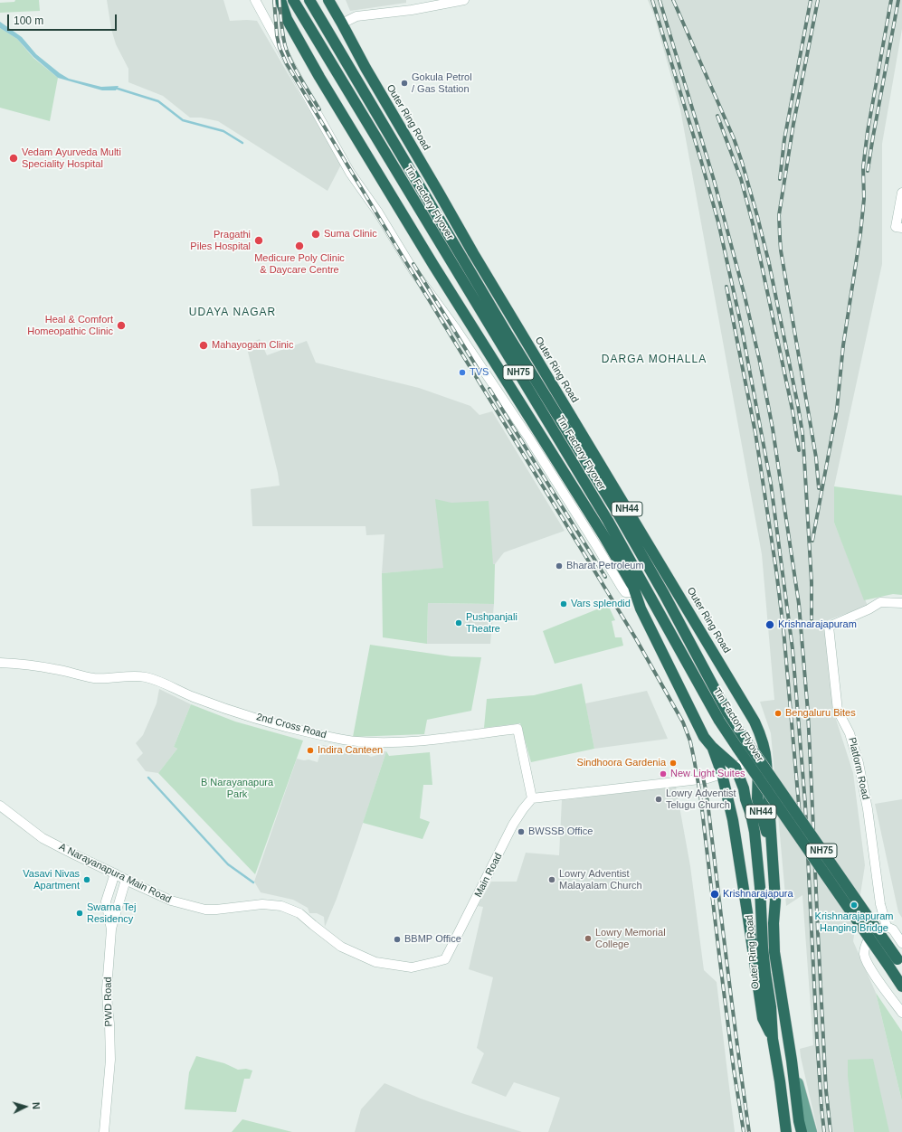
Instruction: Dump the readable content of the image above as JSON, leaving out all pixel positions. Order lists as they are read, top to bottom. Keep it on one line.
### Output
{"streets":{"highway":["Outer Ring Road","Tin Factory Flyover","NH75","NH44"],"street":["2nd Cross Road","Platform Road","A Narayanapura Main Road","Main Road","PWD Road"]},"crossings":[["Outer Ring Road","NH44"],["2nd Cross Road","Main Road"],["A Narayanapura Main Road","Main Road"],["A Narayanapura Main Road","PWD Road"]],"districts":["UDAYA NAGAR","DARGA MOHALLA"],"parks":["B Narayanapura Park"],"places":["Gokula Petrol / Gas Station","Vedam Ayurveda Multi Speciality Hospital","Suma Clinic","Pragathi Piles Hospital","Medicure Poly Clinic & Daycare Centre","Heal & Comfort Homeopathic Clinic","Mahayogam Clinic","TVS","Bharat Petroleum","Vars splendid","Pushpanjali Theatre","Krishnarajapuram","Bengaluru Bites","Indira Canteen","Sindhoora Gardenia","New Light Suites","Lowry Adventist Telugu Church","BWSSB Office","Vasavi Nivas Apartment","Lowry Adventist Malayalam Church","Krishnarajapura","Krishnarajapuram Hanging Bridge","Swarna Tej Residency","Lowry Memorial College","BBMP Office"],"scale_bar":"100 m","north":"right"}
